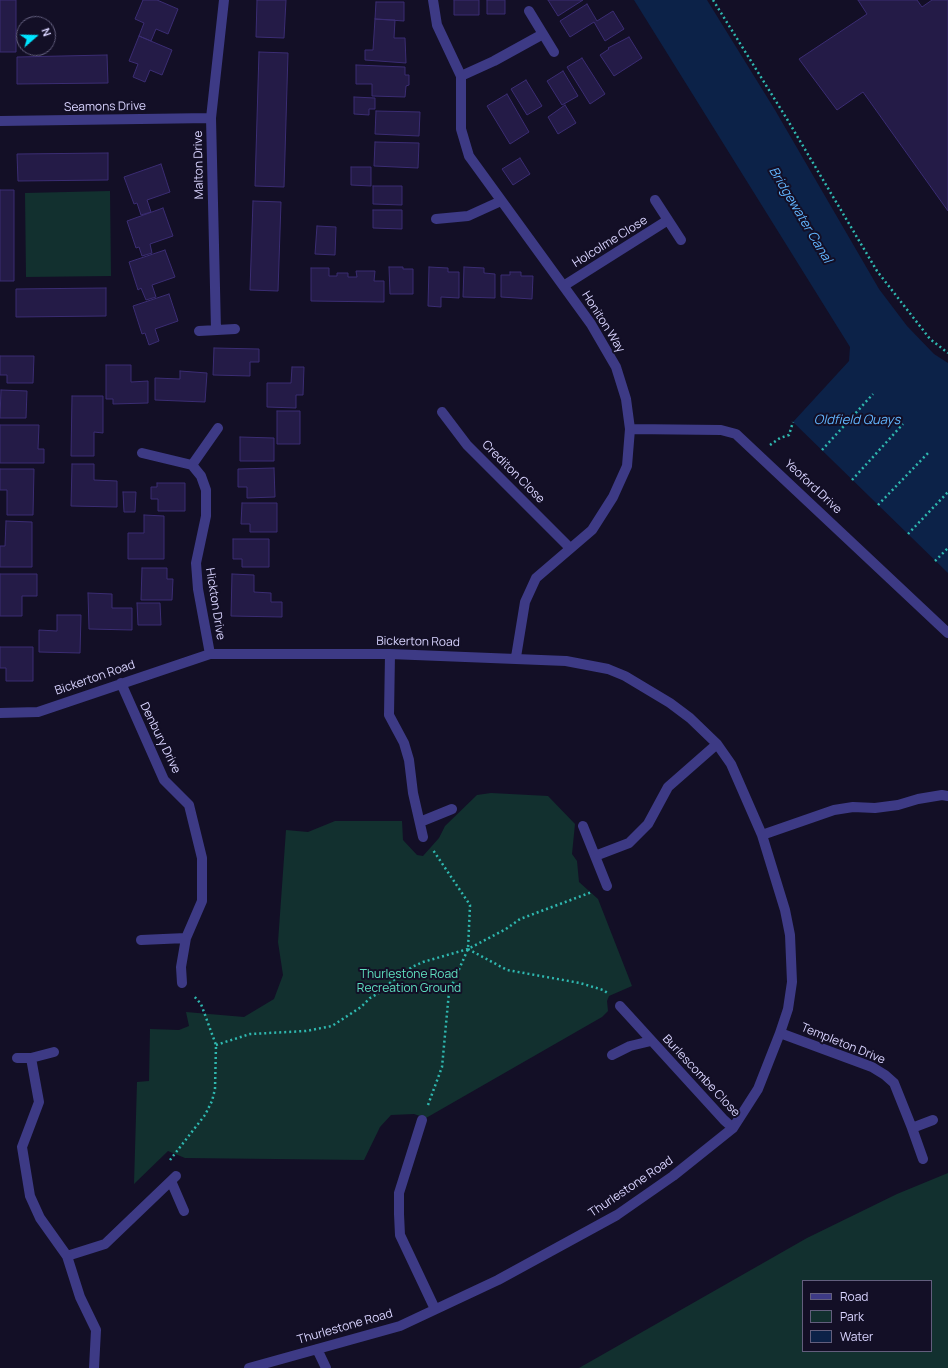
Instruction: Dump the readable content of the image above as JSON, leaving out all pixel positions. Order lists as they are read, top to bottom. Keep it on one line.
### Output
{"streets":{"street":["Seamons Drive","Malton Drive","Holcolme Close","Honiton Way","Crediton Close","Yeoford Drive","Hickton Drive","Bickerton Road","Denbury Drive","Templeton Drive","Burlescombe Close","Thurlestone Road"]},"crossings":[["Seamons Drive","Malton Drive"],["Holcolme Close","Honiton Way"],["Honiton Way","Crediton Close"],["Honiton Way","Yeoford Drive"],["Honiton Way","Bickerton Road"],["Hickton Drive","Bickerton Road"],["Bickerton Road","Denbury Drive"],["Bickerton Road","Thurlestone Road"],["Templeton Drive","Thurlestone Road"],["Burlescombe Close","Thurlestone Road"]],"water":["Bridgewater Canal","Oldfield Quays"],"parks":["Thurlestone Road Recreation Ground"],"legend":["Road","Park","Water"],"north":"right"}
